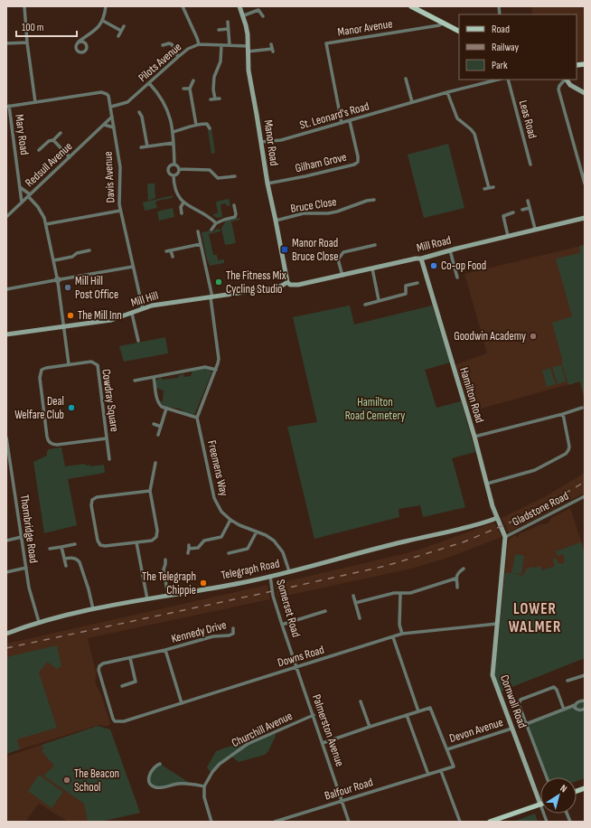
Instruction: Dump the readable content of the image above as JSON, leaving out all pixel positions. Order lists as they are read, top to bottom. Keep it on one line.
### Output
{"streets":{"main road":["Manor Road","Mill Road","Mill Hill","Hamilton Road","Telegraph Road","Cornwall Road"],"street":["Manor Avenue","Pilots Avenue","St. Leonard's Road","Leas Road","Mary Road","Gilham Grove","Redsull Avenue","Davis Avenue","Bruce Close","Cowdray Square","Freemens Way","Gladstone Road","Thornbridge Road","Somerset Road","Kennedy Drive","Downs Road","Churchill Avenue","Palmerston Avenue","Devon Avenue","Balfour Road"]},"crossings":[["Manor Avenue","St. Leonard's Road"],["Pilots Avenue","Manor Road"],["Pilots Avenue","Davis Avenue"],["St. Leonard's Road","Manor Road"],["St. Leonard's Road","Gilham Grove"],["Mary Road","Redsull Avenue"],["Mary Road","Davis Avenue"],["Manor Road","Gilham Grove"],["Manor Road","Bruce Close"],["Manor Road","Mill Road"],["Manor Road","Mill Hill"],["Redsull Avenue","Davis Avenue"],["Davis Avenue","Mill Hill"],["Mill Road","Mill Hill"],["Mill Road","Hamilton Road"],["Hamilton Road","Gladstone Road"],["Hamilton Road","Telegraph Road"],["Hamilton Road","Cornwall Road"],["Freemens Way","Telegraph Road"],["Gladstone Road","Cornwall Road"],["Thornbridge Road","Telegraph Road"],["Telegraph Road","Somerset Road"],["Somerset Road","Downs Road"],["Somerset Road","Palmerston Avenue"],["Downs Road","Cornwall Road"],["Downs Road","Palmerston Avenue"],["Cornwall Road","Devon Avenue"],["Churchill Avenue","Palmerston Avenue"],["Palmerston Avenue","Balfour Road"]],"districts":["LOWER WALMER"],"parks":["Hamilton Road Cemetery"],"places":{"transit":["Manor Road Bruce Close"],"other":["Co-op Food","The Fitness Mix Cycling Studio","Mill Hill Post Office","The Mill Inn","Goodwin Academy","Deal Welfare Club","The Telegraph Chippie","The Beacon School"]},"legend":["Road","Railway","Park"],"scale_bar":"100 m","north":"top right"}
